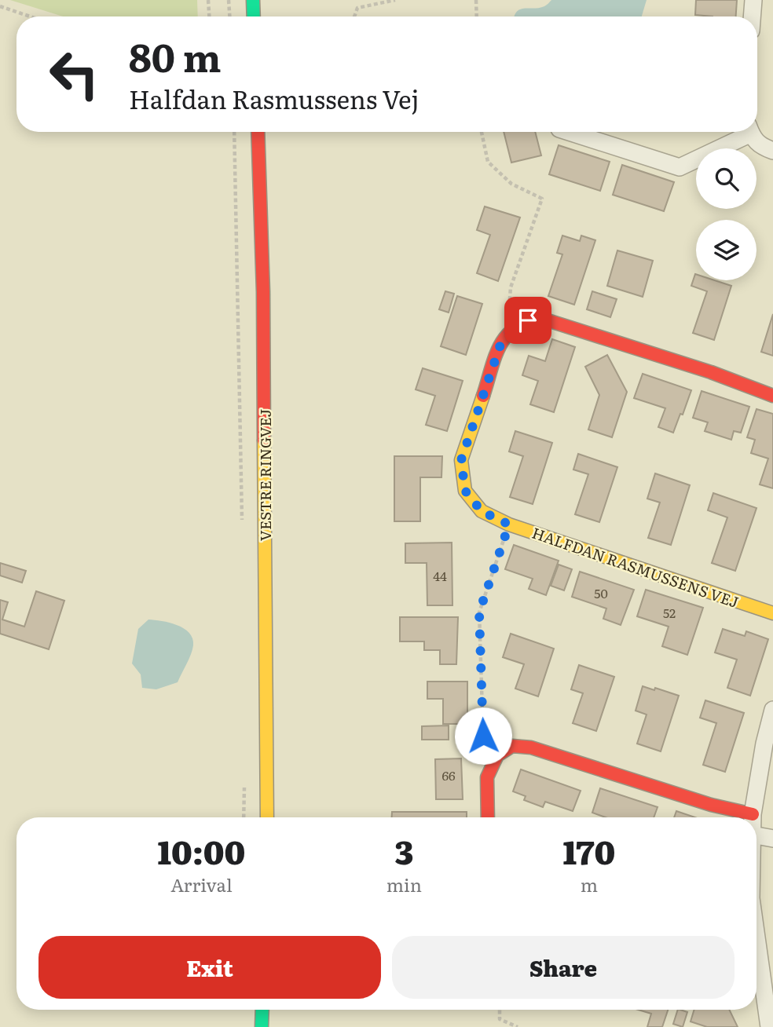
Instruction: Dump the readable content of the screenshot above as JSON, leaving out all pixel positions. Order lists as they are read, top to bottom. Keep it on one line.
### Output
{"streets":{"street":["VESTRE RINGVEJ","HALFDAN RASMUSSENS VEJ"]},"house_numbers":["44","50","52","66"],"page":{"turn":["80 m","Halfdan Rasmussens Vej"],"eta":["10:00","Arrival","3","min","170","m"],"buttons":["Exit","Share"]}}
